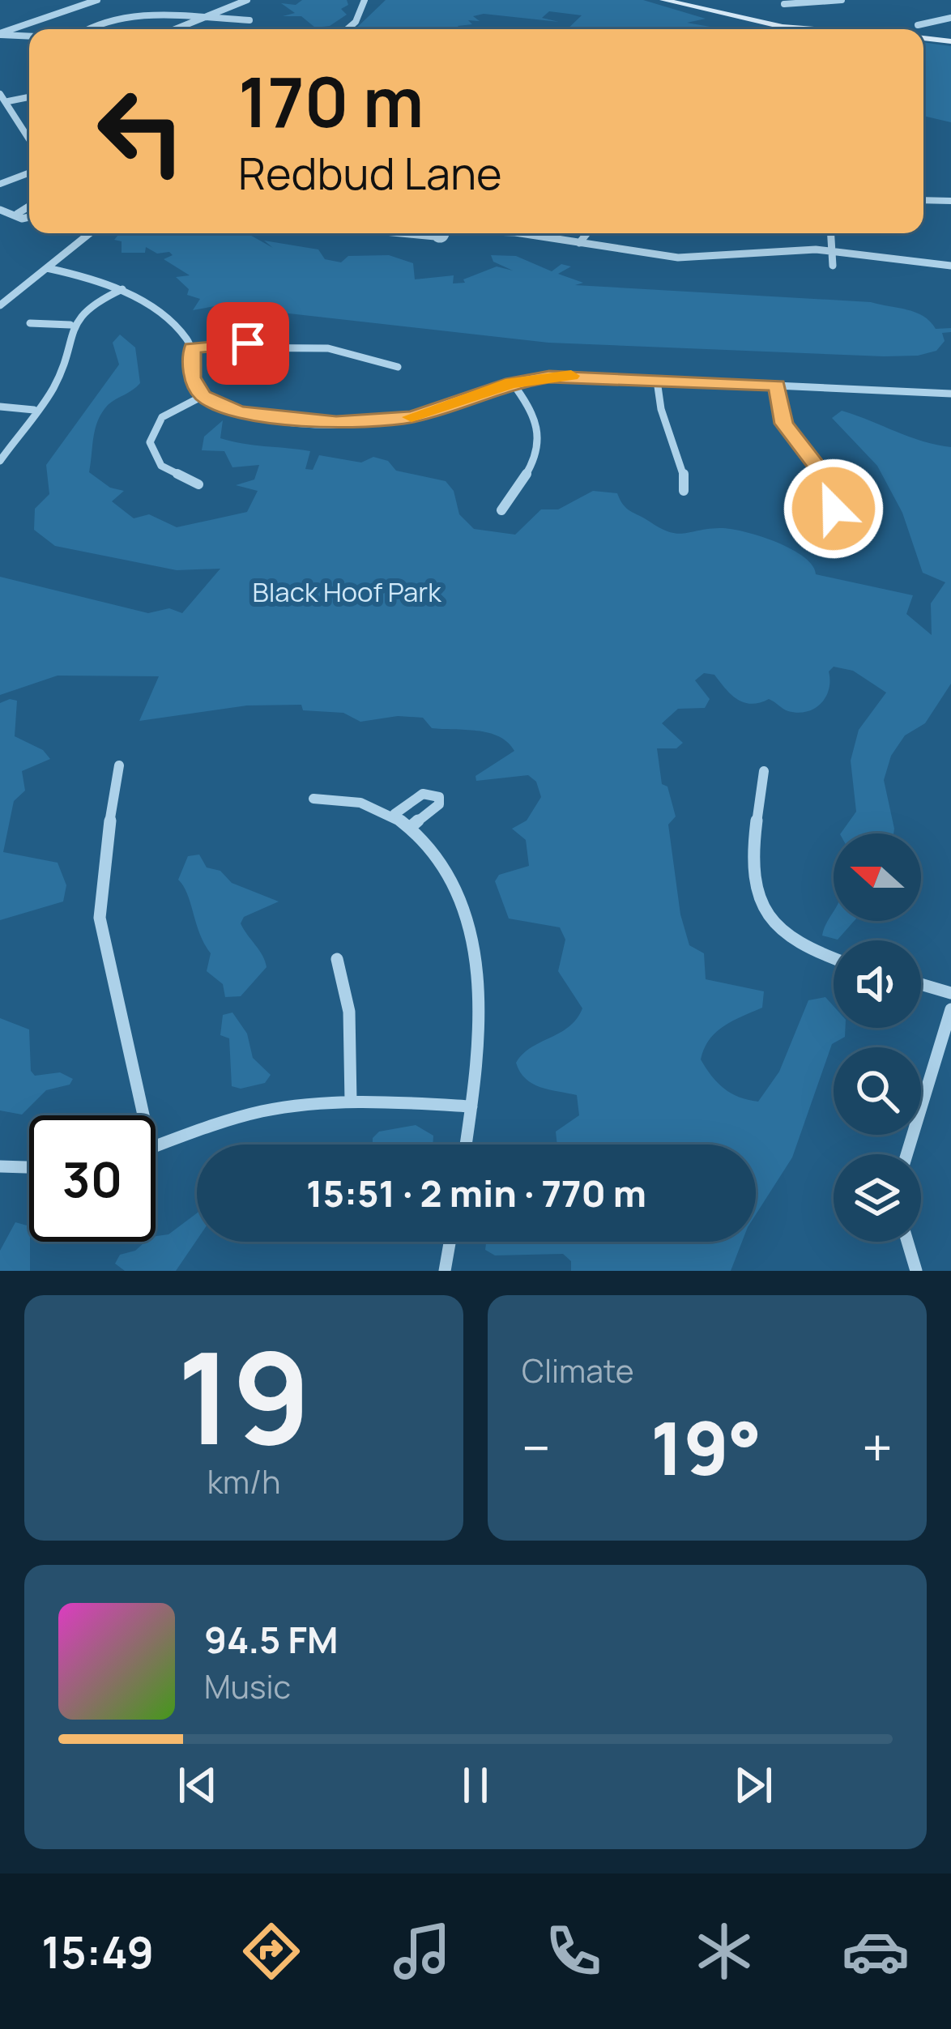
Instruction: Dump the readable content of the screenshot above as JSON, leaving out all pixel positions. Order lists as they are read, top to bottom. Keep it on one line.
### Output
{"parks":["Black Hoof Park"],"north":"left","page":{"turn":["170 m","Redbud Lane"],"limit":"30","trip":"15:51 · 2 min · 770 m","tile":[["19","km/h"],"Climate"],"heat":["−","19°","+"],"song":["94.5 FM","Music"],"tabs":"15:49"}}
